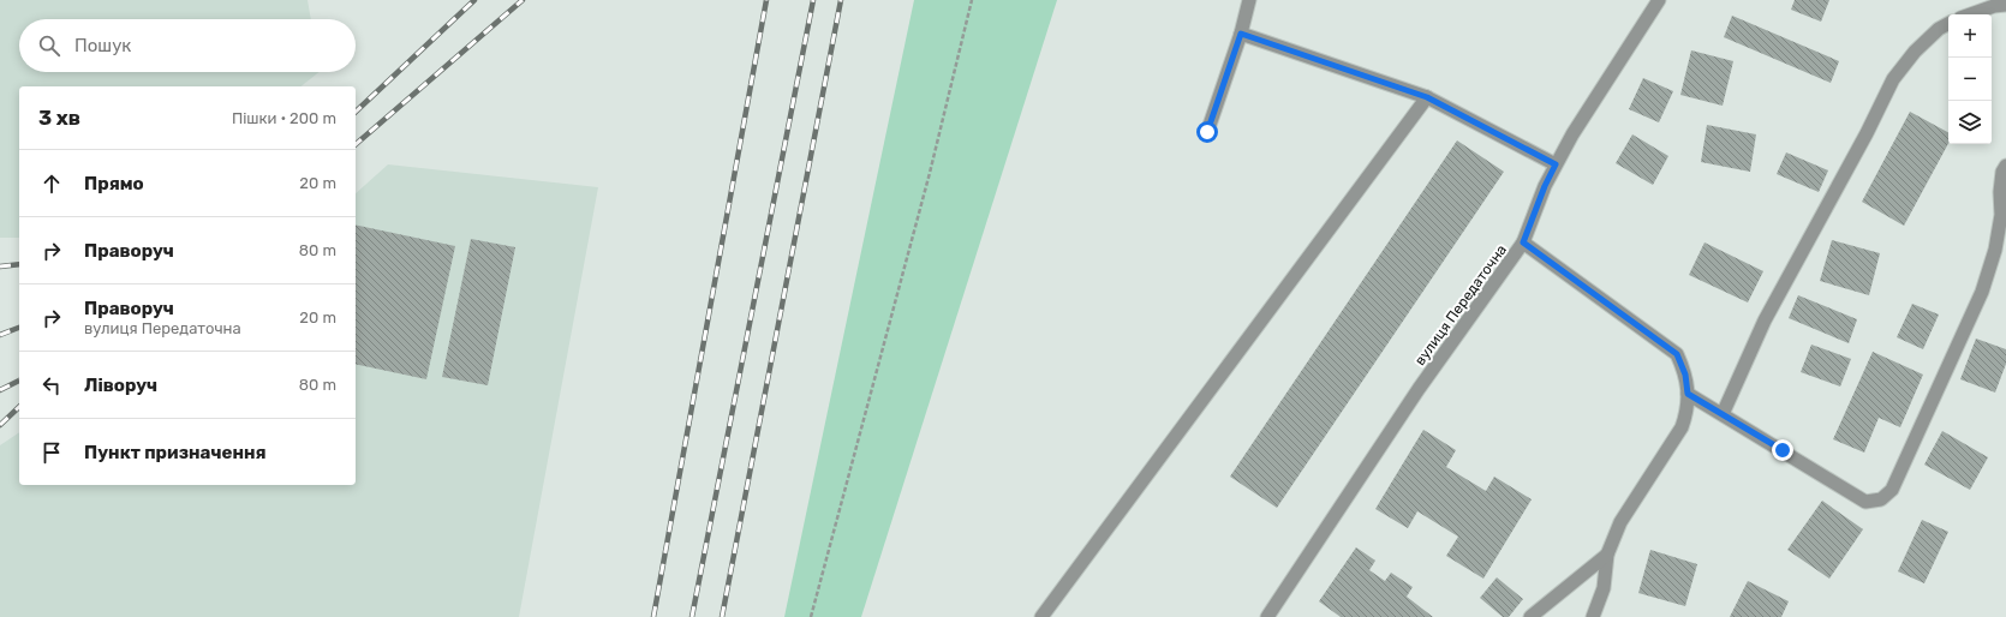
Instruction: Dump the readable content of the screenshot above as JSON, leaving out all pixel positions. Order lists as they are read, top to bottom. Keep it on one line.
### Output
{"streets":{"street":["вулиця Передаточна"]},"page":{"map_buttons":["+","−"],"search":"Пошук","heading":["3 хв","Пішки · 200 m"],"list":[["Прямо","20 m"],["Праворуч","80 m"],["Праворуч","вулиця Передаточна","20 m"],["Ліворуч","80 m"],"Пункт призначення"]}}
